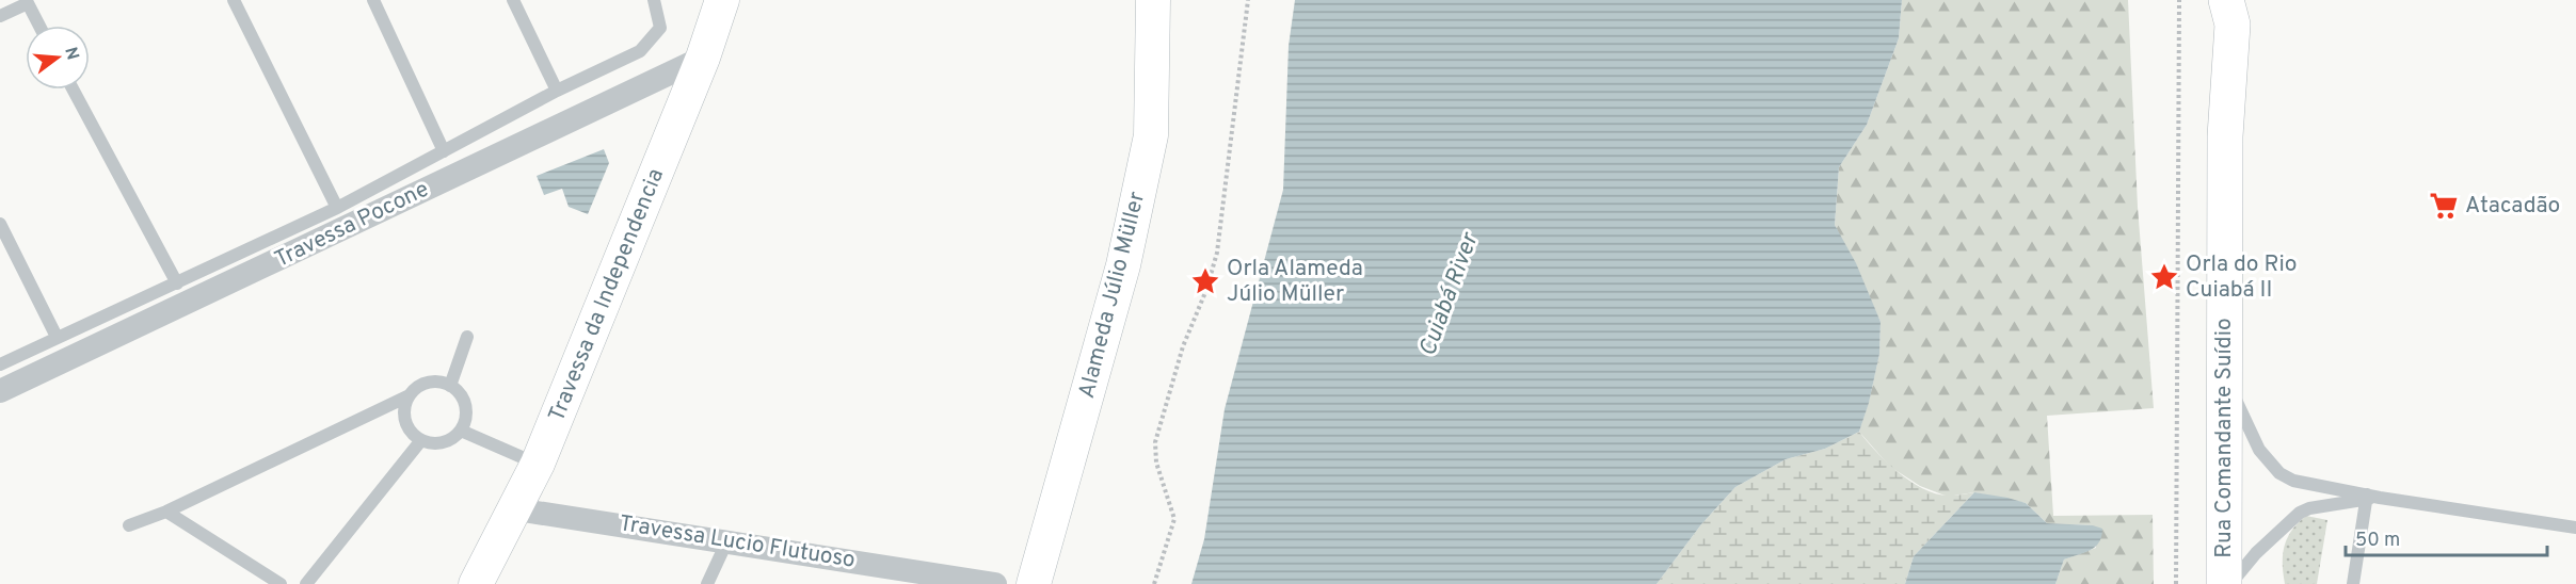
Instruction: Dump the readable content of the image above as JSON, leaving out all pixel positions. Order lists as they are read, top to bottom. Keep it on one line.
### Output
{"streets":{"main road":["Travessa da Independencia","Alameda Júlio Müller","Rua Comandante Suídio"],"street":["Travessa Pocone","Travessa Lucio Flutuoso"]},"crossings":[["Travessa Pocone","Travessa da Independencia"],["Travessa da Independencia","Travessa Lucio Flutuoso"]],"water":["Cuiabá River"],"places":{"supermarket":["Atacadão"],"place":["Orla do Rio Cuiabá II","Orla Alameda Júlio Müller"]},"scale_bar":"50 m","north":"right"}
